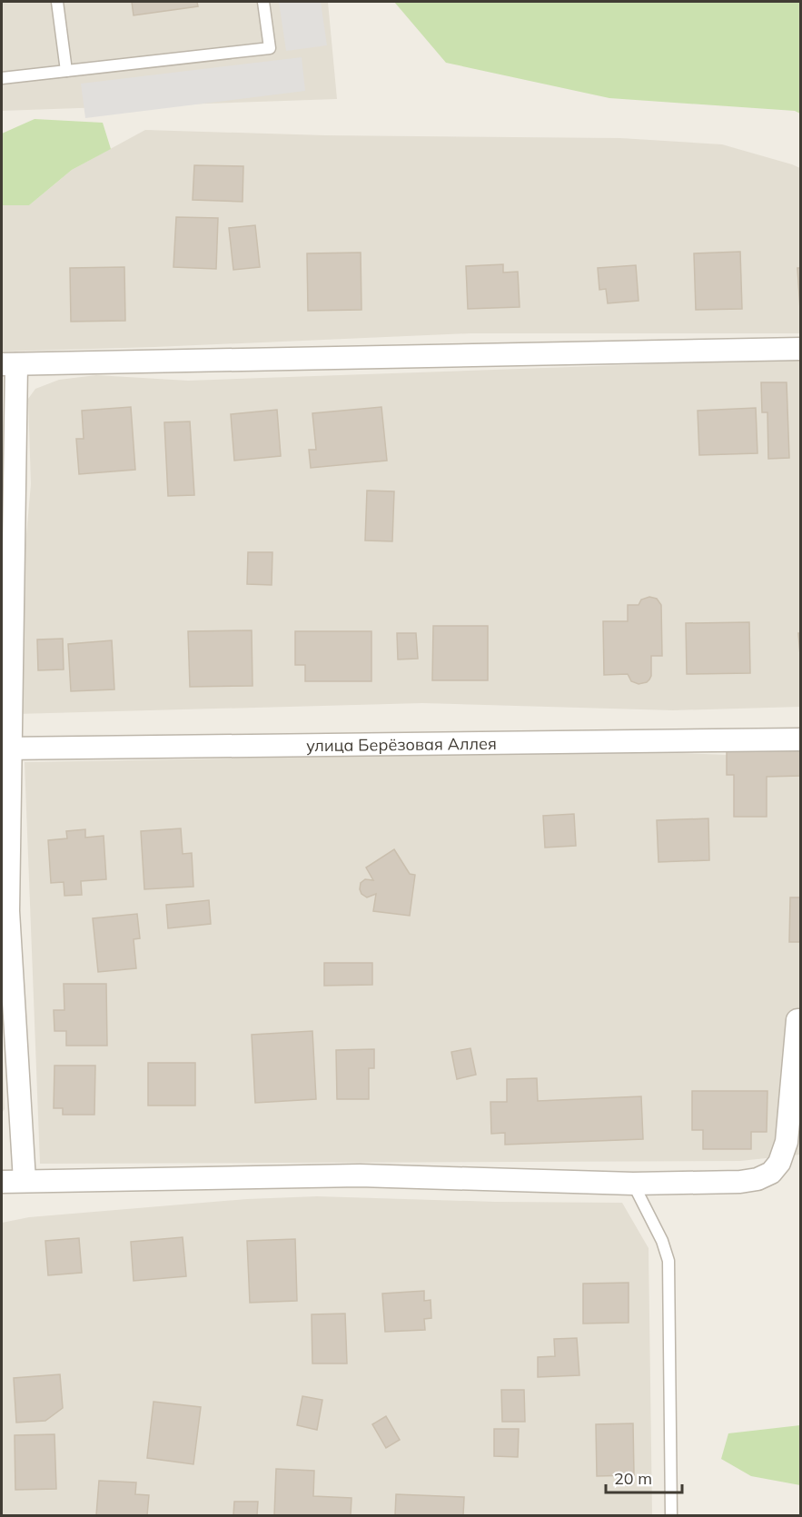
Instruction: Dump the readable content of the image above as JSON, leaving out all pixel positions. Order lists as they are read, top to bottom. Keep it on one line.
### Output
{"streets":{"street":["улица Берёзовая Аллея"]},"scale_bar":"20 m"}
